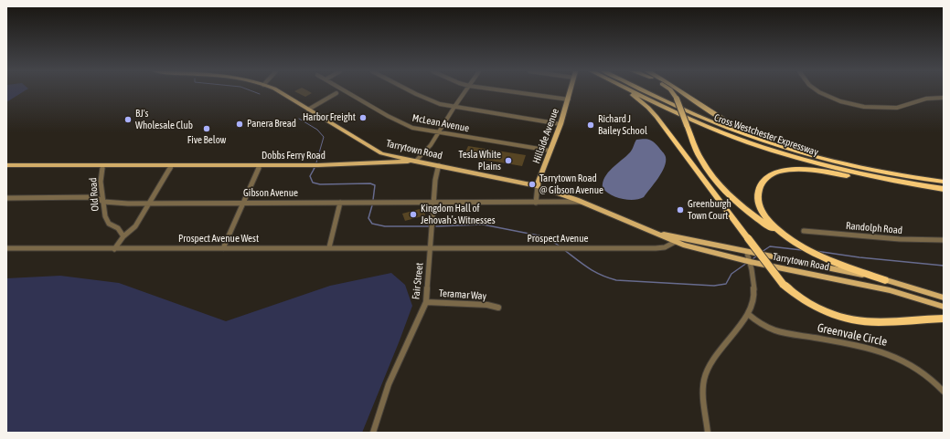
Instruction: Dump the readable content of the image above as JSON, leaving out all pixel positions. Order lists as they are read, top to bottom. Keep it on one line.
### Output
{"streets":{"highway":["Cross Westchester Expressway"],"main road":["Hillside Avenue","Tarrytown Road","Dobbs Ferry Road"],"street":["McLean Avenue","Gibson Avenue","Old Road","Randolph Road","Prospect Avenue West","Prospect Avenue","Fair Street","Teramar Way","Greenvale Circle"]},"crossings":[["McLean Avenue","Hillside Avenue"],["Hillside Avenue","Tarrytown Road"],["Tarrytown Road","Dobbs Ferry Road"],["Tarrytown Road","Gibson Avenue"],["Tarrytown Road","Prospect Avenue"],["Tarrytown Road","Fair Street"],["Dobbs Ferry Road","Old Road"],["Gibson Avenue","Old Road"],["Gibson Avenue","Fair Street"],["Prospect Avenue West","Prospect Avenue"],["Prospect Avenue West","Fair Street"],["Prospect Avenue","Fair Street"],["Fair Street","Teramar Way"]],"places":["Harbor Freight","BJ's Wholesale Club","Panera Bread","Richard J Bailey School","Five Below","Tesla White Plains","Tarrytown Road @ Gibson Avenue","Greenburgh Town Court","Kingdom Hall of Jehovah’s Witnesses"]}
